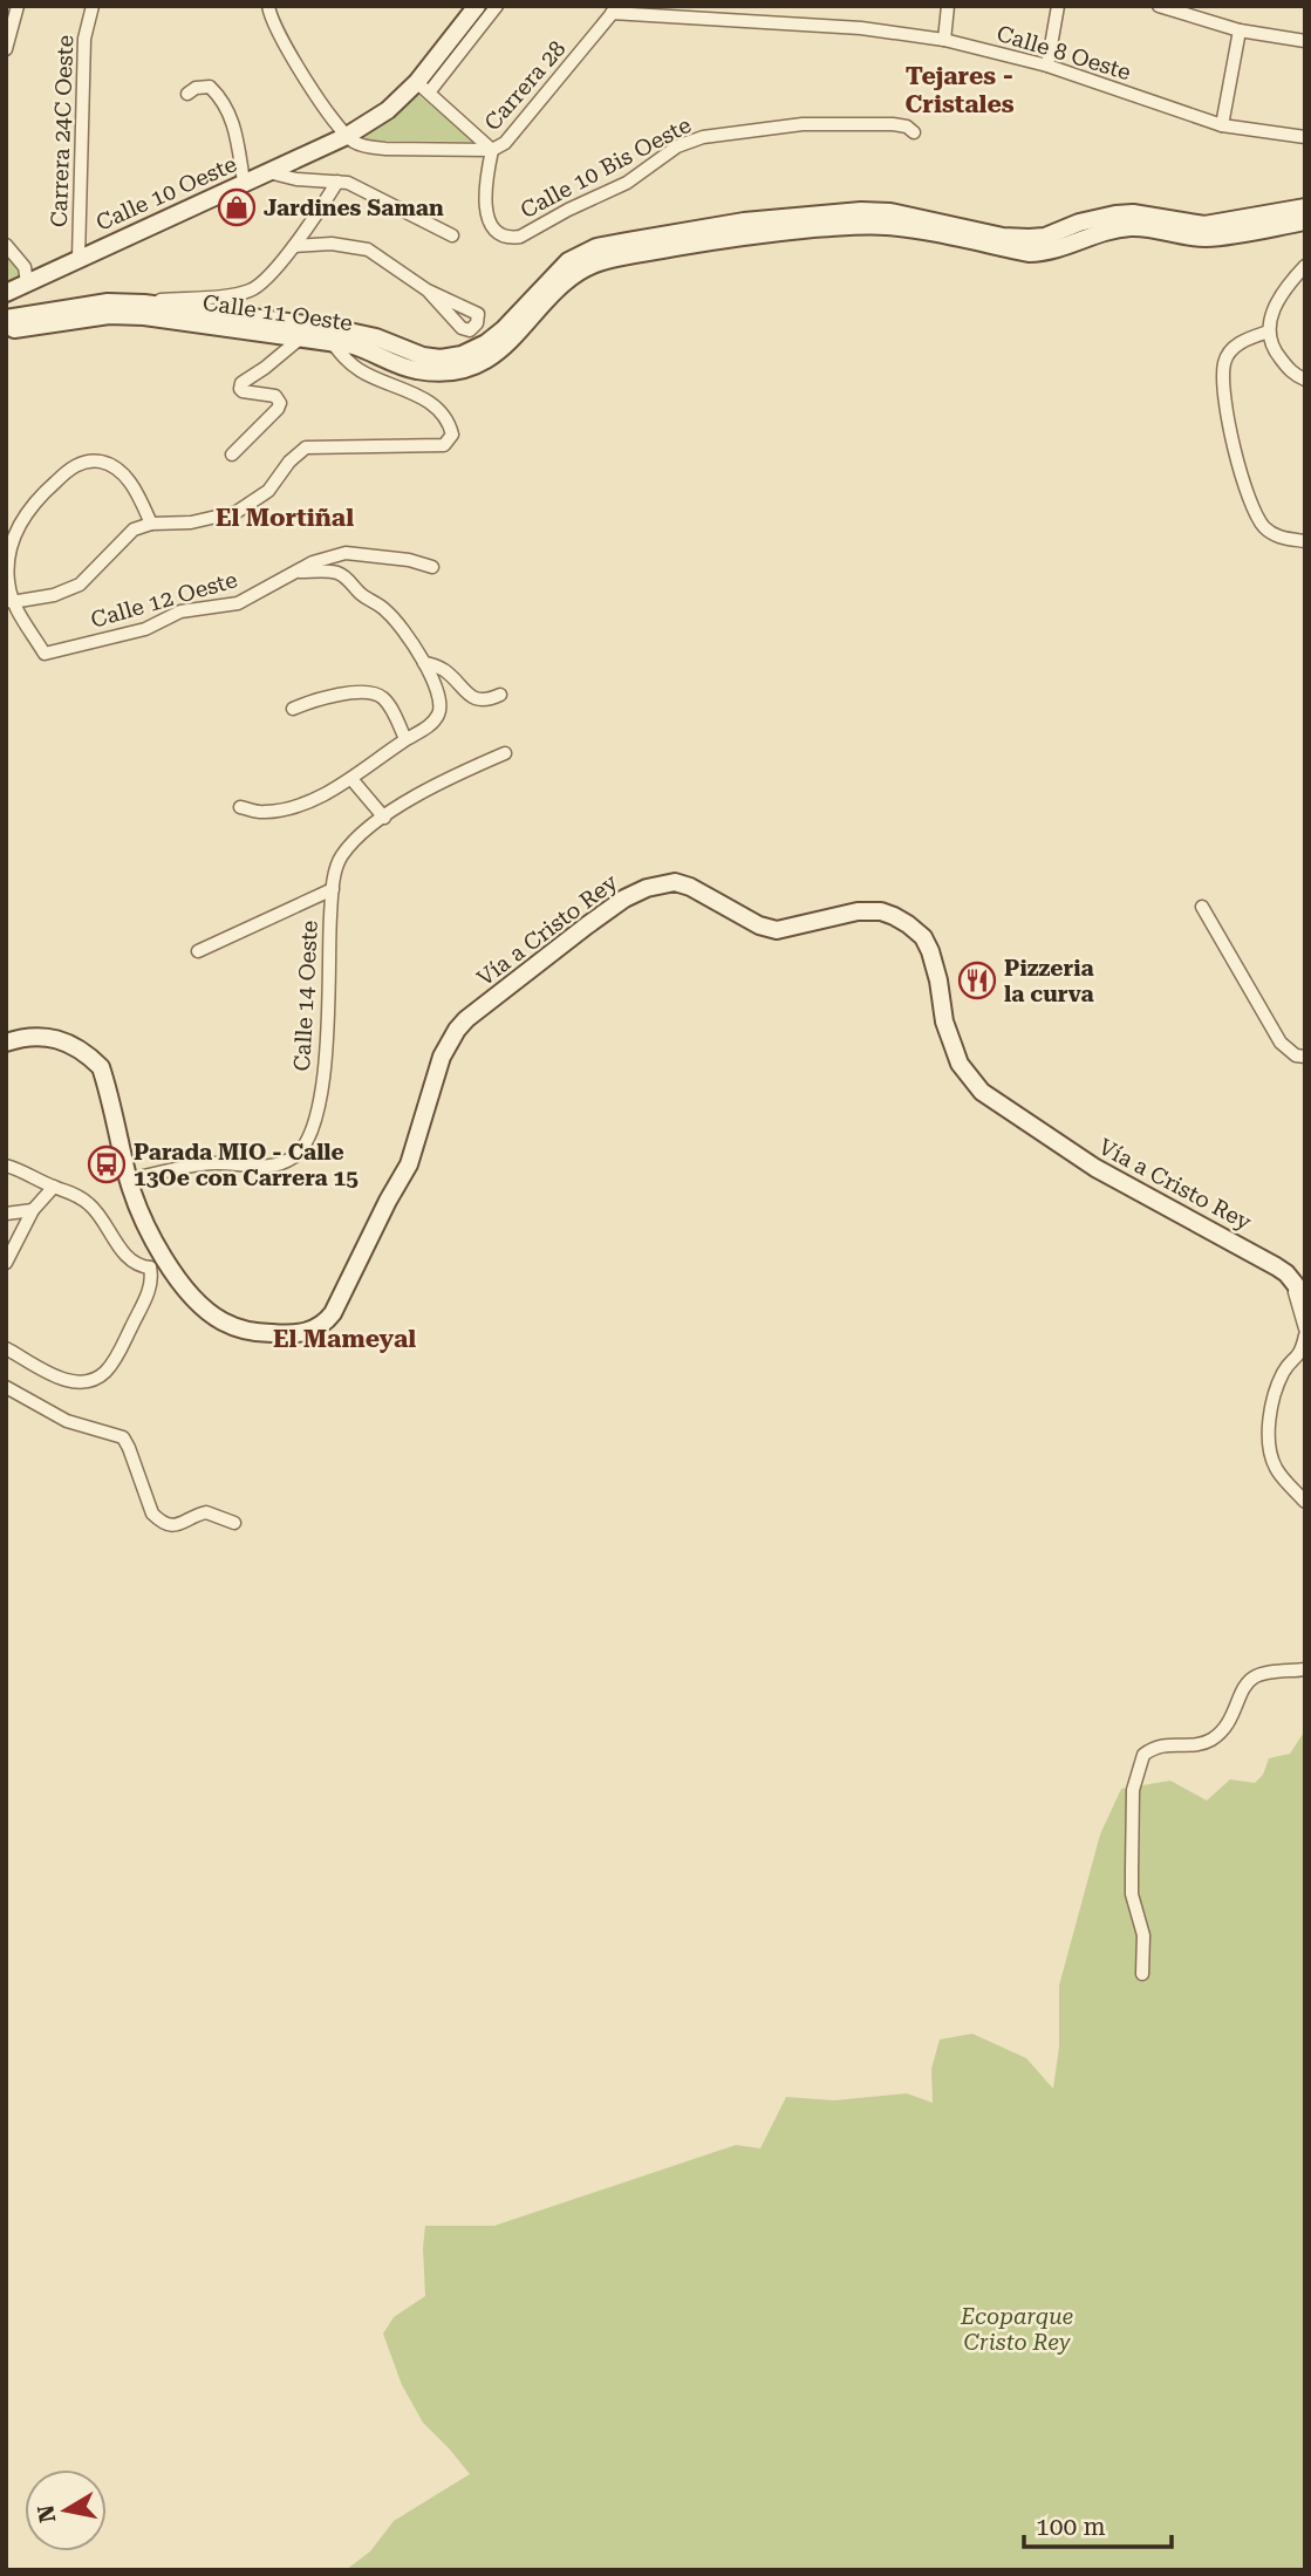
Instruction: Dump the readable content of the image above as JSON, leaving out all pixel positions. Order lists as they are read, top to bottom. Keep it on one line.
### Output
{"streets":{"main road":["Calle 10 Oeste","Calle 11 Oeste","Vía a Cristo Rey"],"street":["Calle 8 Oeste","Carrera 28","Carrera 24C Oeste","Calle 10 Bis Oeste","Calle 12 Oeste","Calle 14 Oeste"]},"crossings":[["Calle 8 Oeste","Carrera 28"],["Carrera 28","Calle 10 Bis Oeste"],["Carrera 24C Oeste","Calle 10 Oeste"],["Vía a Cristo Rey","Calle 14 Oeste"]],"districts":["Tejares - Cristales","El Mortiñal","El Mameyal"],"parks":["Ecoparque Cristo Rey"],"places":{"shop":["Jardines Saman"],"restaurant":["Pizzeria la curva"],"bus stop":["Parada MIO - Calle 13Oe con Carrera 15"]},"scale_bar":"100 m","north":"left"}
